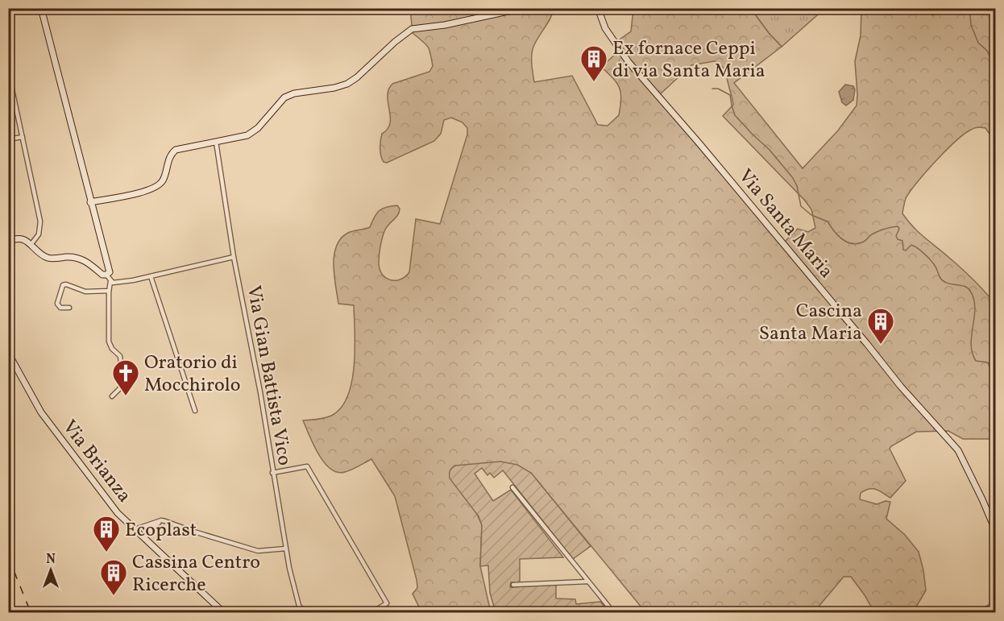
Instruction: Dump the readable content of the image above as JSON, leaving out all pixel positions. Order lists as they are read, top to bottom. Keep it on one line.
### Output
{"streets":{"street":["Via Santa Maria","Via Gian Battista Vico","Via Brianza"]},"places":{"building":["Ex fornace Ceppi di via Santa Maria","Cascina Santa Maria","Ecoplast","Cassina Centro Ricerche"],"church":["Oratorio di Mocchirolo"]},"north":"top"}
